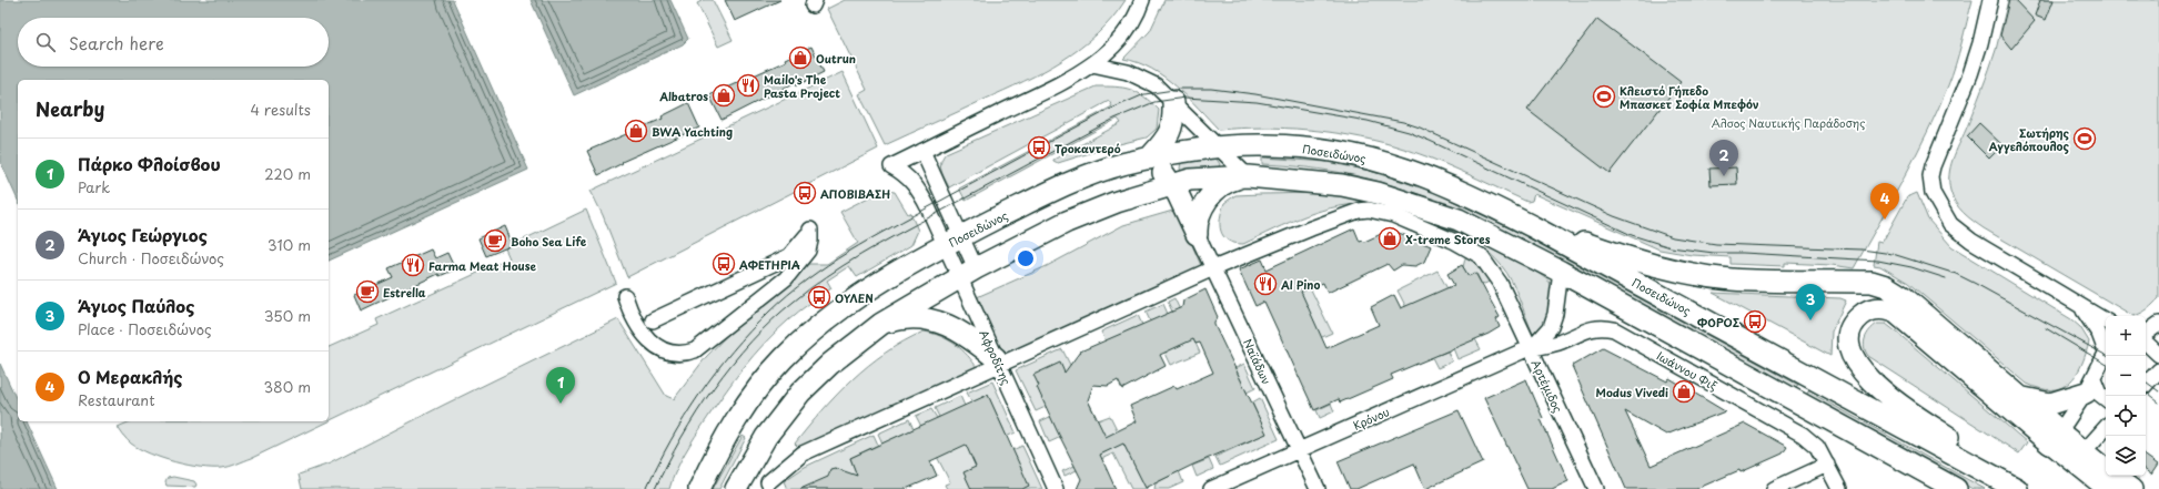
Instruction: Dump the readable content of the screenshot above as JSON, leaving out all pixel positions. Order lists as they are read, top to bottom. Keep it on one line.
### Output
{"streets":{"highway":["Ποσειδώνος"],"street":["Αφροδίτης","Ναϊάδων","Ιωάννου Φιξ","Αρτέμιδος","Κρόνου"]},"crossings":[["Ποσειδώνος","Αφροδίτης"],["Ναϊάδων","Αρτέμιδος"],["Ναϊάδων","Κρόνου"],["Ιωάννου Φιξ","Αρτέμιδος"],["Ιωάννου Φιξ","Κρόνου"],["Αρτέμιδος","Κρόνου"]],"parks":["Αλσος Ναυτικής Παράδοσης"],"places":{"shop":["Outrun","Albatros","BWA Yachting","X-treme Stores","Modus Vivedi"],"restaurant":["Mailo's The Pasta Project","Farma Meat House","Al Pino"],"sports":["Κλειστό Γήπεδο Μπασκετ Σοφία Μπεφόν","Σωτήρης Αγγελόπουλος"],"bus stop":["Τροκαντερό","ΑΠΟΒΙΒΑΣΗ","ΑΦΕΤΗΡΙΑ","ΟΥΛΕΝ","ΦΟΡΟΣ"],"cafe":["Boho Sea Life","Estrella"]},"page":{"search":"Search here","heading":["Nearby","4 results"],"list":[{"mark":"1","name":"Πάρκο Φλοίσβου","note":"Park","value":"220 m"},{"mark":"2","name":"Άγιος Γεώργιος","note":"Church · Ποσειδώνος","value":"310 m"},{"mark":"3","name":"Άγιος Παύλος","note":"Place · Ποσειδώνος","value":"350 m"},{"mark":"4","name":"Ο Μερακλής","note":"Restaurant","value":"380 m"}],"pins":["2","4","3","1"],"map_buttons":["+","−"]}}
